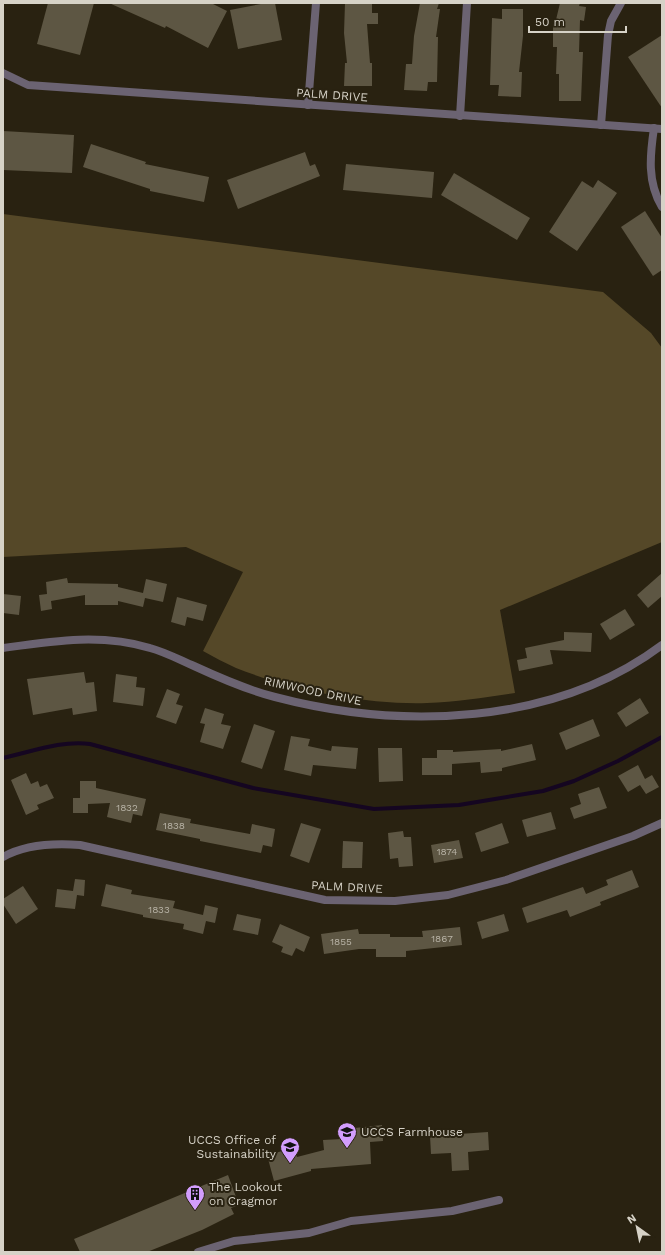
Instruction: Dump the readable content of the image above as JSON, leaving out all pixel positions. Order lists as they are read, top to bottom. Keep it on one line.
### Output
{"streets":{"street":["PALM DRIVE","RIMWOOD DRIVE"]},"places":{"school or university":["UCCS Farmhouse","UCCS Office of Sustainability"],"building":["The Lookout on Cragmor"]},"house_numbers":["1832","1838","1874","1833","1867","1855"],"scale_bar":"50 m","north":"top left"}
